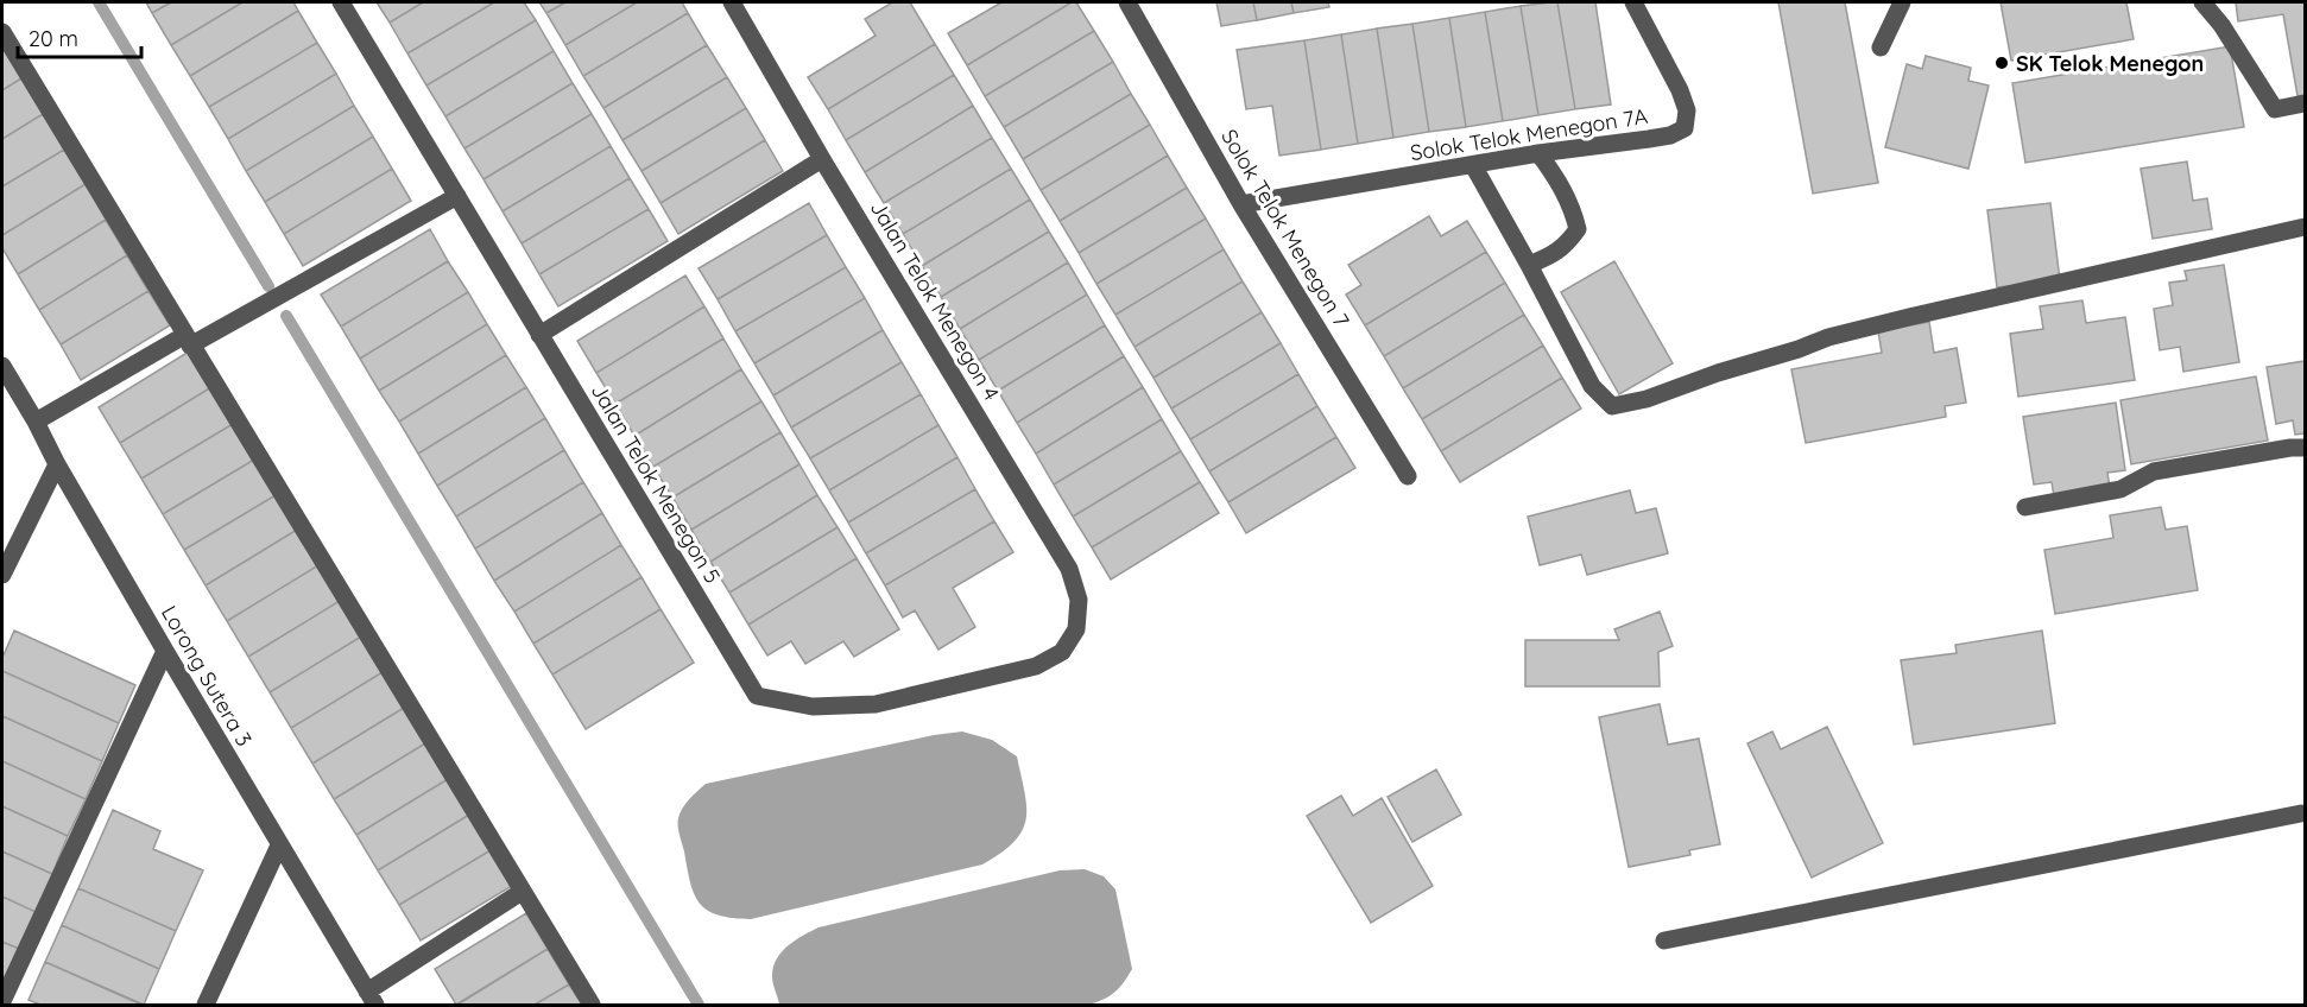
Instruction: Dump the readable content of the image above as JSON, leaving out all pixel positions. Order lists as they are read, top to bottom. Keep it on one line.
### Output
{"streets":{"street":["Solok Telok Menegon 7A","Solok Telok Menegon 7","Jalan Telok Menegon 4","Jalan Telok Menegon 5","Lorong Sutera 3"]},"crossings":[["Solok Telok Menegon 7A","Solok Telok Menegon 7"],["Jalan Telok Menegon 4","Jalan Telok Menegon 5"]],"places":["SK Telok Menegon"],"scale_bar":"20 m"}
